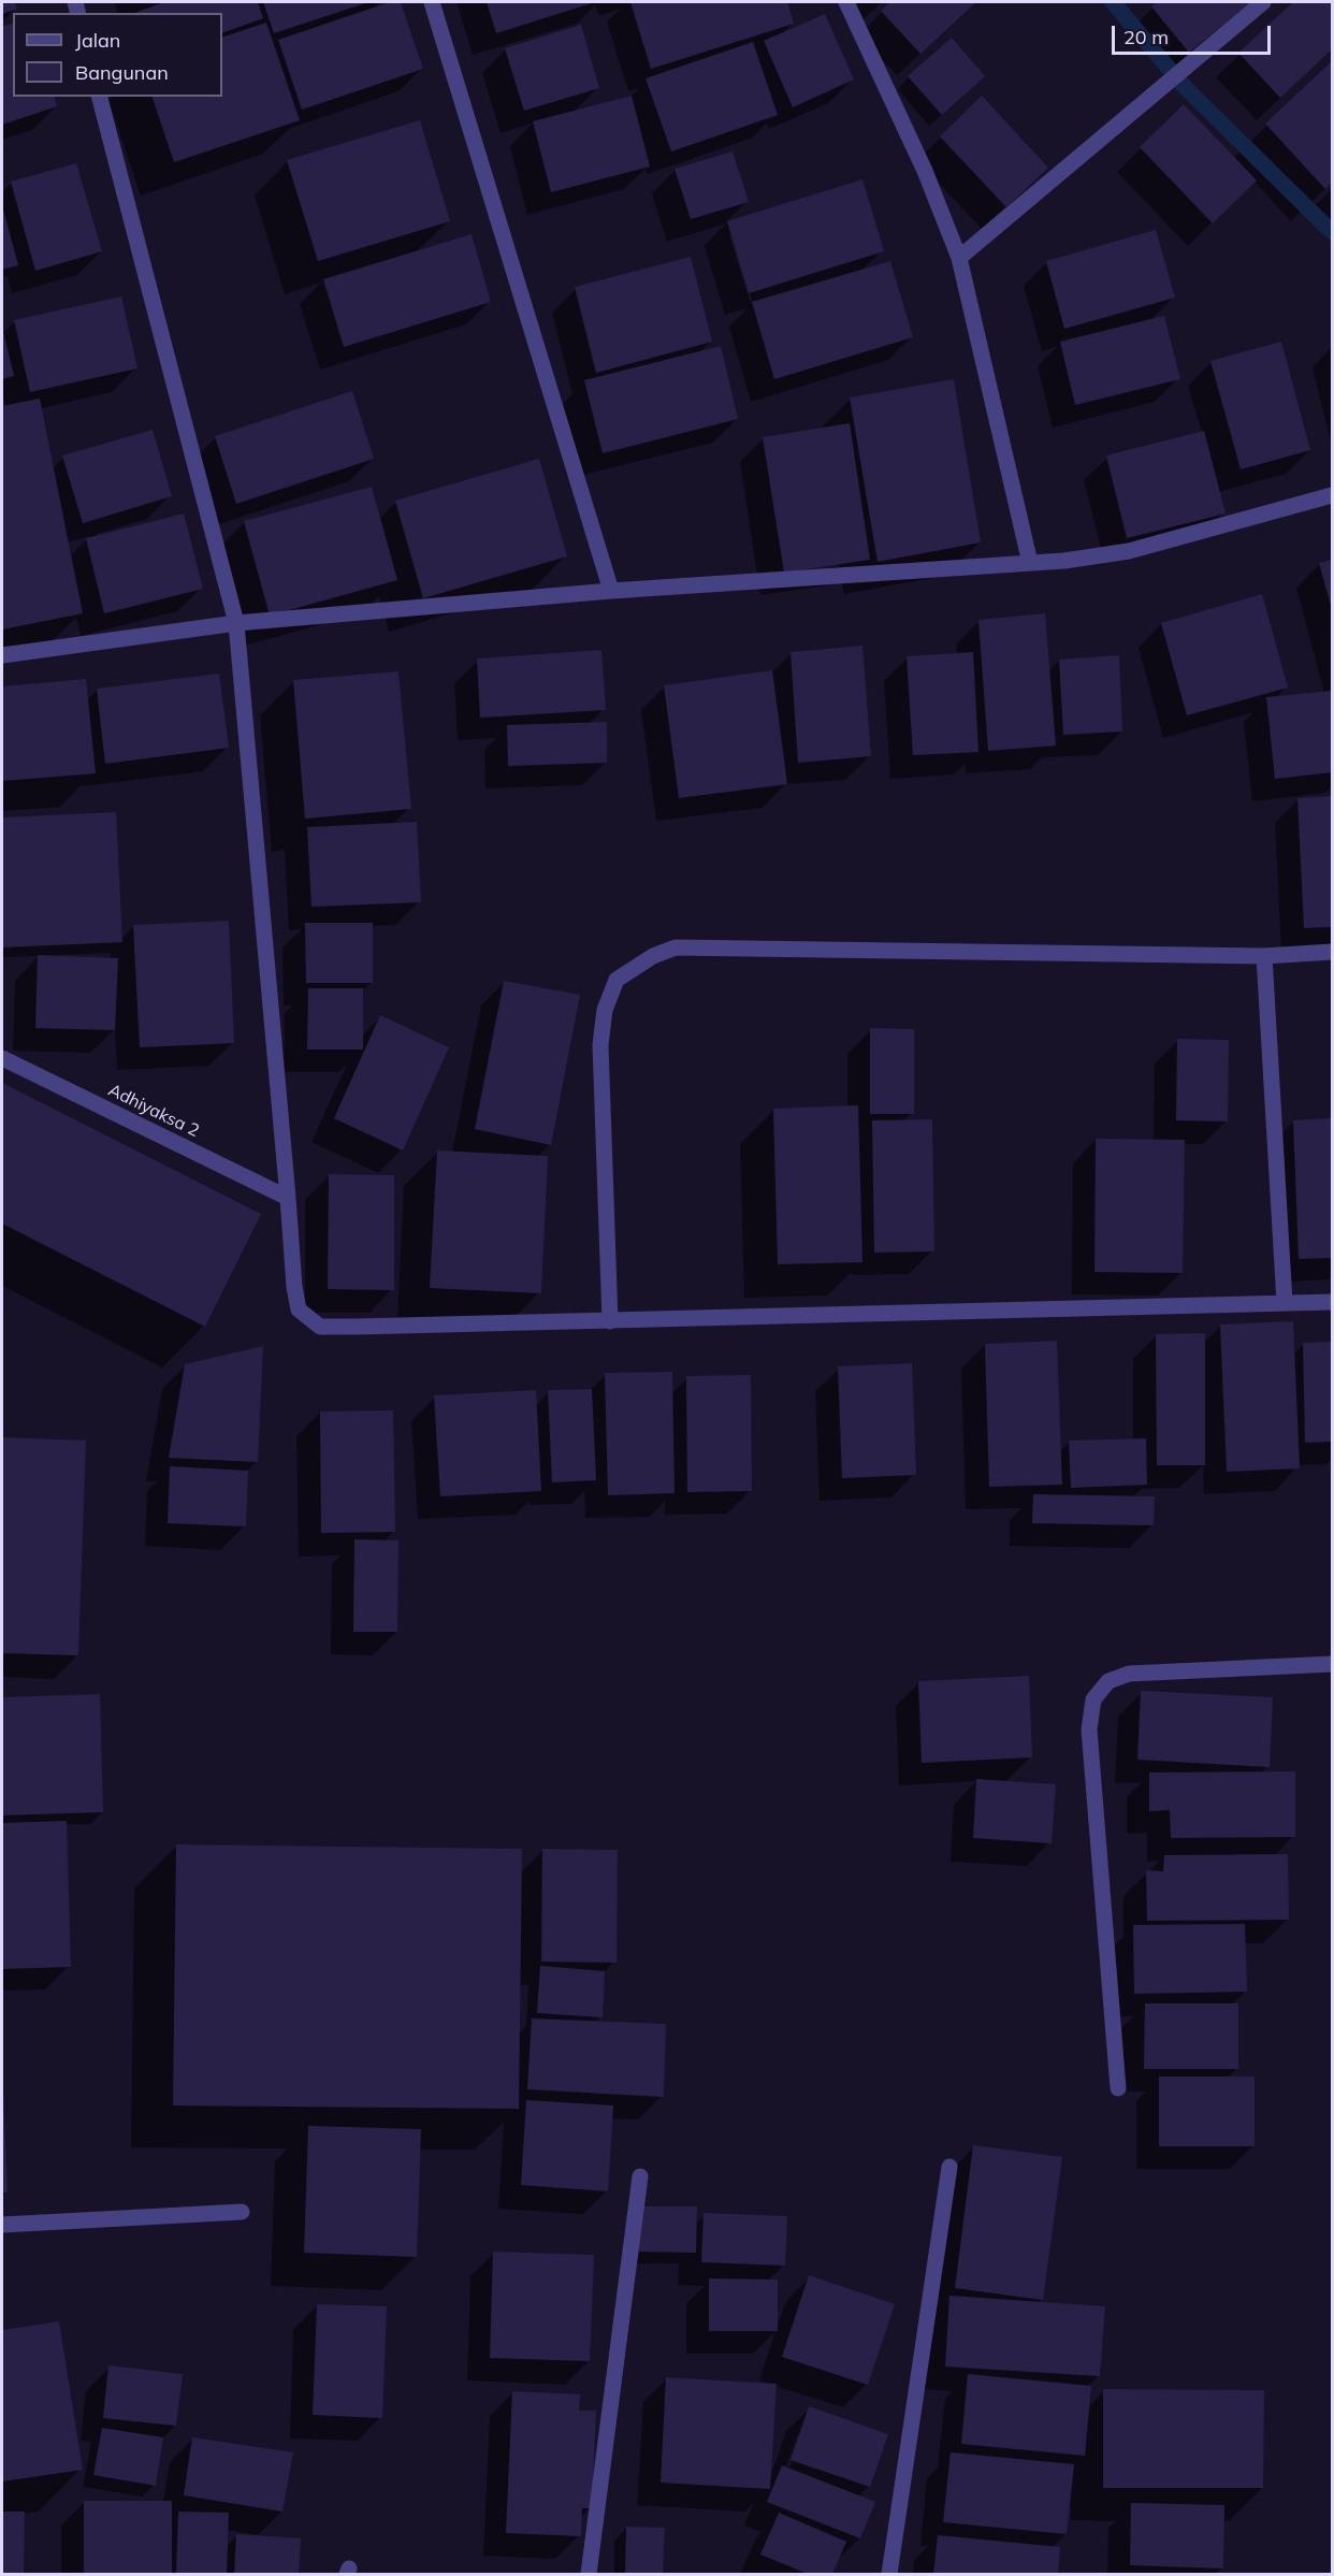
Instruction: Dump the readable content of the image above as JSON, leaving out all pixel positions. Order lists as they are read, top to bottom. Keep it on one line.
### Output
{"streets":{"street":["Adhiyaksa 2"]},"legend":["Jalan","Bangunan"],"scale_bar":"20 m"}
